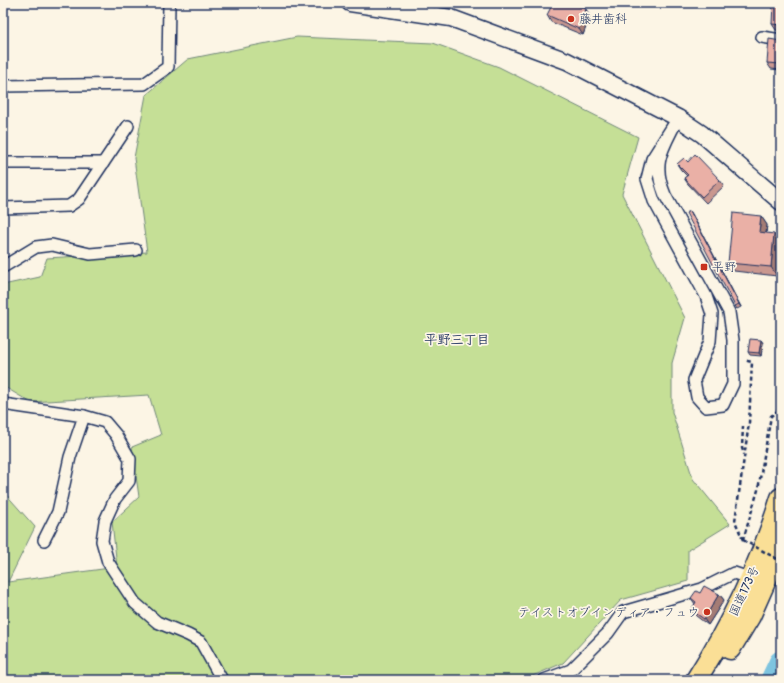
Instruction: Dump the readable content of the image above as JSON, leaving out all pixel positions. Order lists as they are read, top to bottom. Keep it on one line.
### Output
{"streets":{"highway":["国道173号"]},"districts":["平野三丁目"],"places":{"other":["藤井歯科","テイストオブインディア・フュウ"],"transit":["平野"]}}
